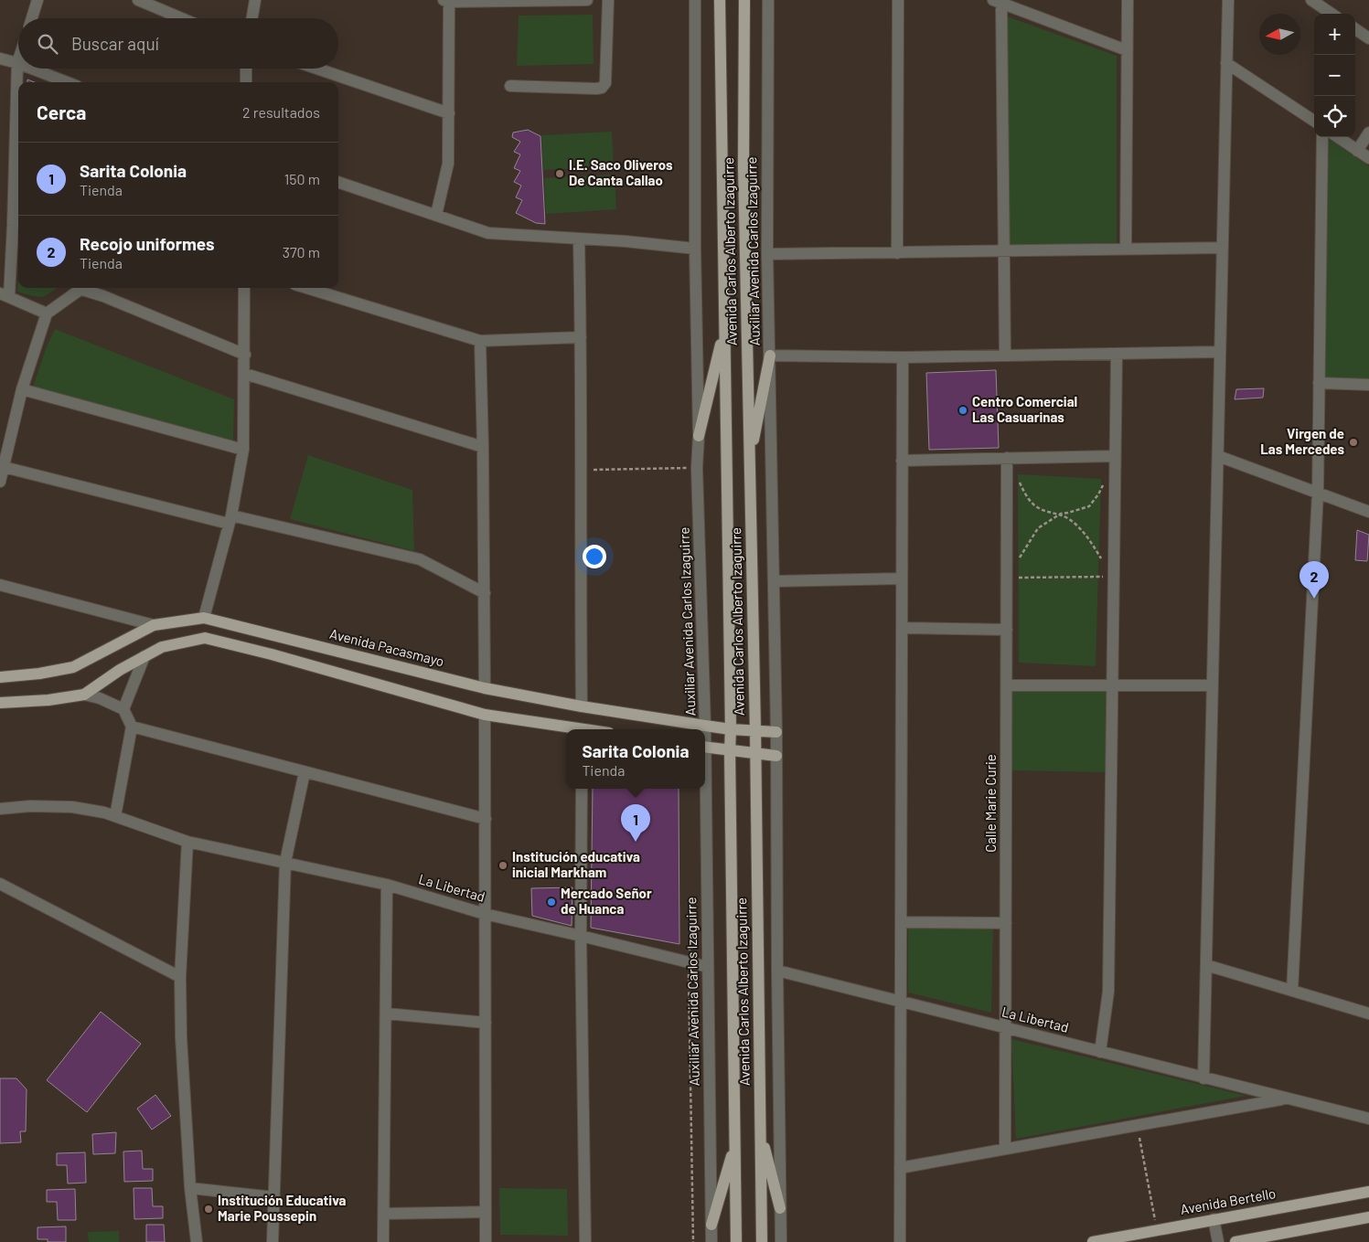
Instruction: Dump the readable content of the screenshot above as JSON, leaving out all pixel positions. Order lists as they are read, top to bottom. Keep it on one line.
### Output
{"streets":{"main road":["Avenida Carlos Alberto Izaguirre","Avenida Pacasmayo","Avenida Bertello"],"street":["Auxiliar Avenida Carlos Izaguirre","Calle Marie Curie","La Libertad"]},"crossings":[["Avenida Carlos Alberto Izaguirre","Avenida Pacasmayo"],["Auxiliar Avenida Carlos Izaguirre","Avenida Pacasmayo"],["Auxiliar Avenida Carlos Izaguirre","La Libertad"],["Calle Marie Curie","La Libertad"]],"places":["I.E. Saco Oliveros De Canta Callao","Centro Comercial Las Casuarinas","Virgen de Las Mercedes","Institución educativa inicial Markham","Mercado Señor de Huanca","Institución Educativa Marie Poussepin"],"north":"left","page":{"map_buttons":["+","−"],"search":"Buscar aquí","heading":["Cerca","2 resultados"],"list":[{"mark":"1","name":"Sarita Colonia","note":"Tienda","value":"150 m"},{"mark":"2","name":"Recojo uniformes","note":"Tienda","value":"370 m"}],"pins":["2","1"],"popup":["Sarita Colonia","Tienda"]}}
